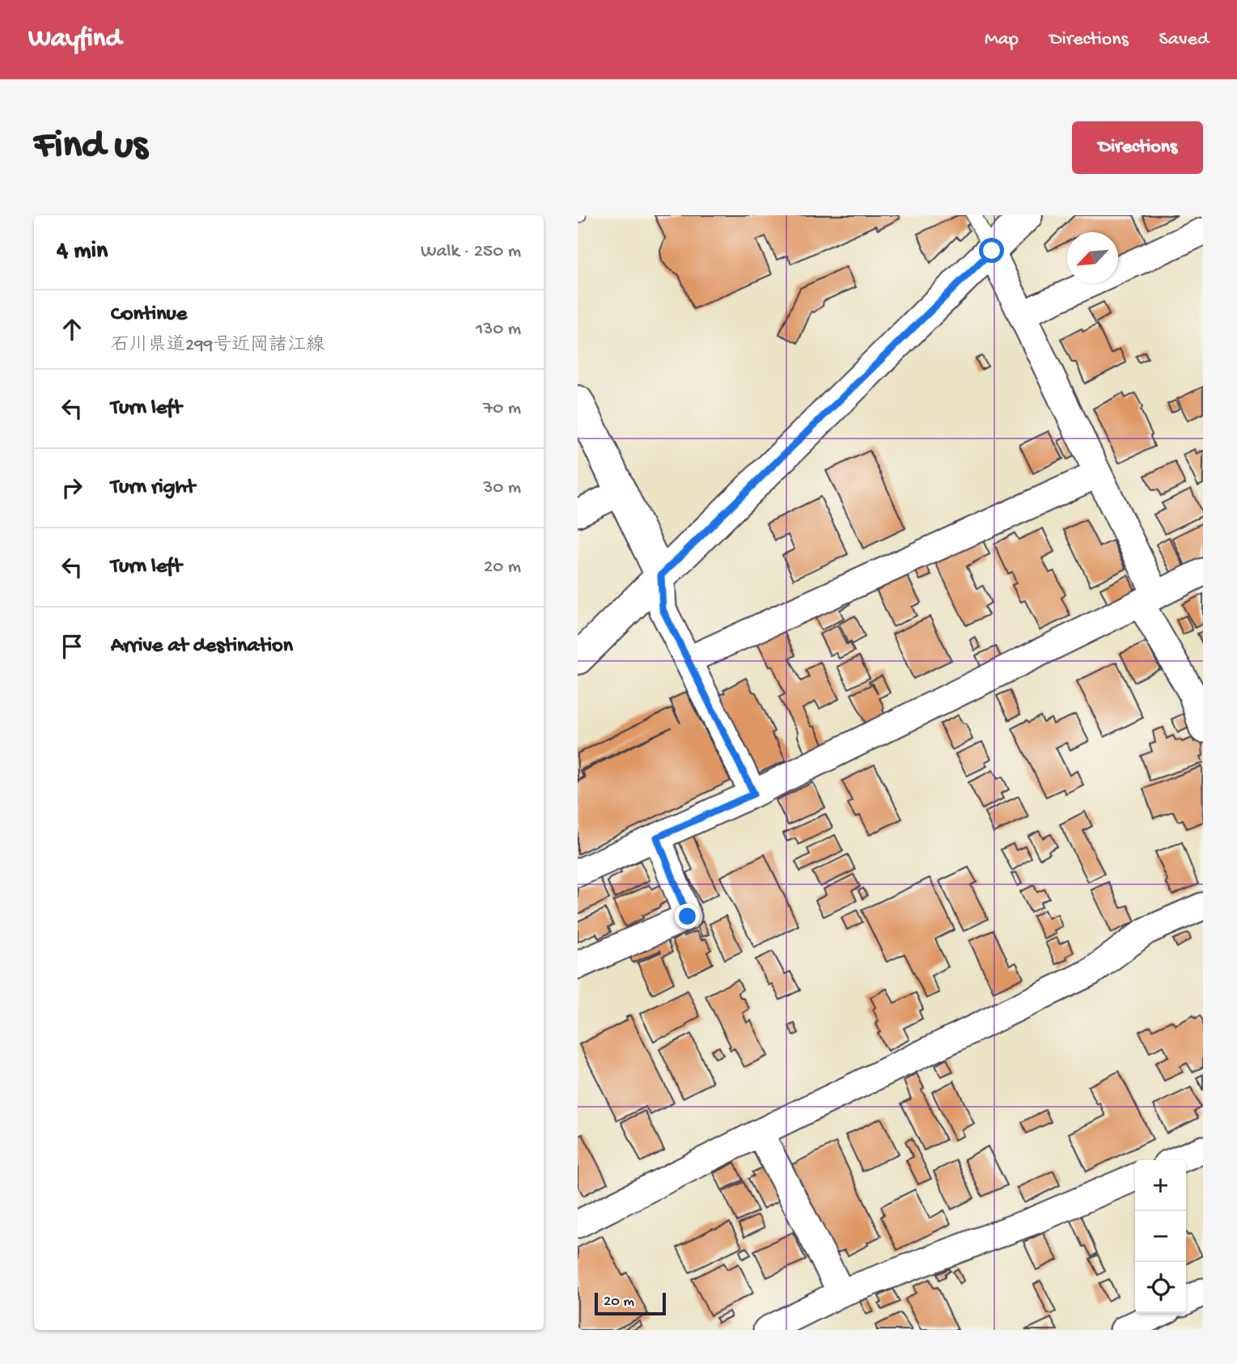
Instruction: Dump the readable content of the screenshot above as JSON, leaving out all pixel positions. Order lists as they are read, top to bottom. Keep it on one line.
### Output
{"scale_bar":"20 m","north":"bottom left","page":{"header":"Wayfind","nav":["Map","Directions","Saved"],"buttons":"Directions","title":"Find us","heading":["4 min","Walk · 250 m"],"list":[["Continue","石川県道299号近岡諸江線","130 m"],["Turn left","70 m"],["Turn right","30 m"],["Turn left","20 m"],"Arrive at destination"],"map_buttons":["+","−"],"scale":"20 m"}}
